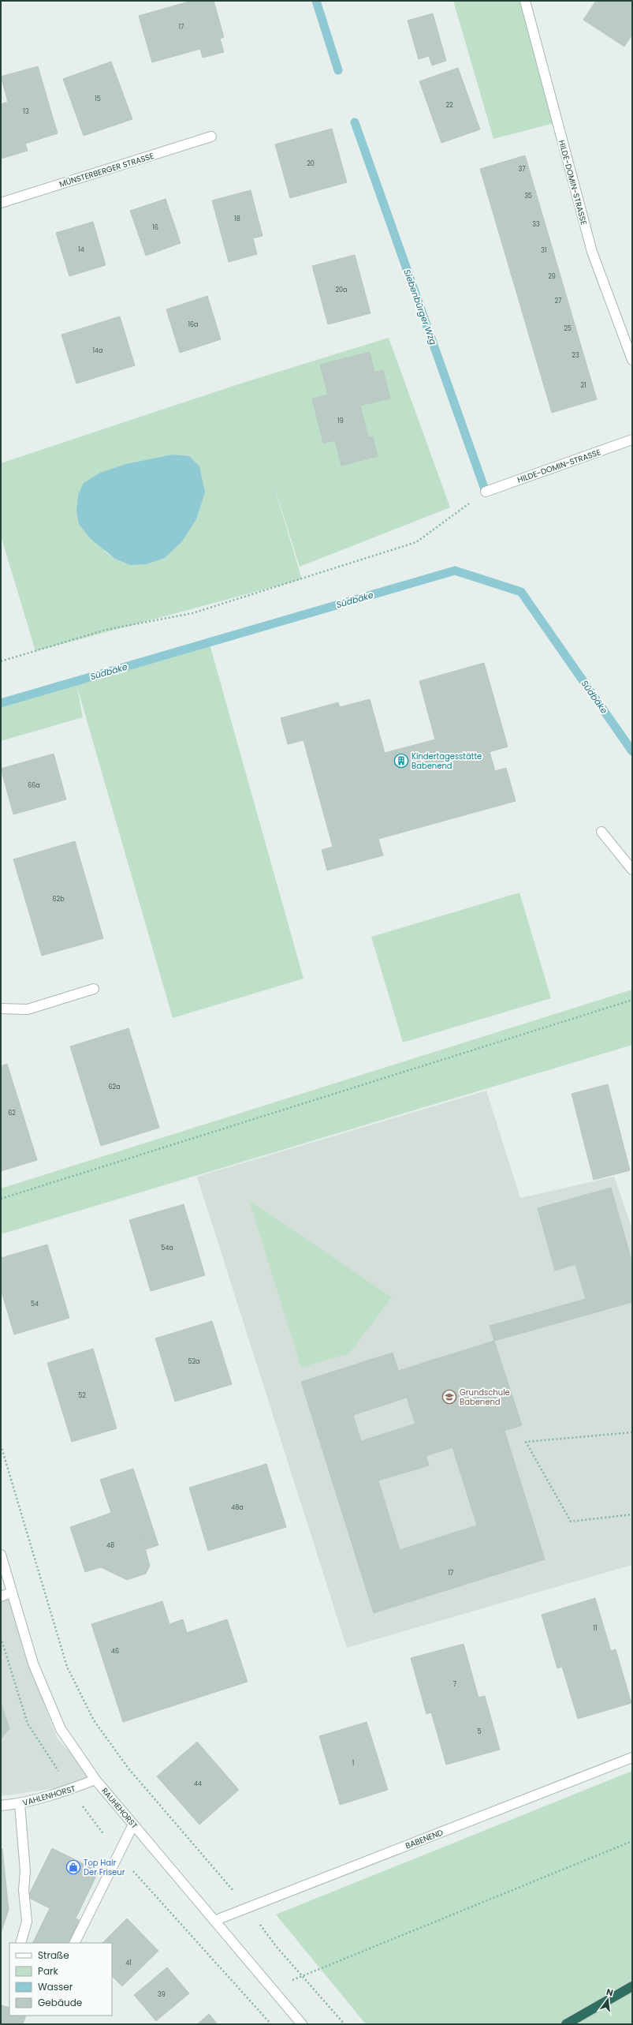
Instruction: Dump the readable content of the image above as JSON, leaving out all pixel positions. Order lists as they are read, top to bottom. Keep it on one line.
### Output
{"streets":{"street":["MÜNSTERBERGER STRASSE","HILDE-DOMIN-STRASSE","VAHLENHORST","RAUHEHORST","BABENEND"]},"crossings":[["VAHLENHORST","RAUHEHORST"],["RAUHEHORST","BABENEND"]],"water":["Siebenbürger Wzg","Südbäke"],"places":{"building":["Kindertagesstätte Babenend"],"school or university":["Grundschule Babenend"],"shop":["Top Hair Der Friseur"]},"house_numbers":["17","15","22","13","20","37","35","18","33","16","14","31","29","20a","27","16a","25","14a","23","21","19","66a","62b","62a","62","54a","54","52a","52","48a","48","17","11","46","7","5","1","44","41","39"],"legend":["Straße","Park","Wasser","Gebäude"],"north":"top"}
